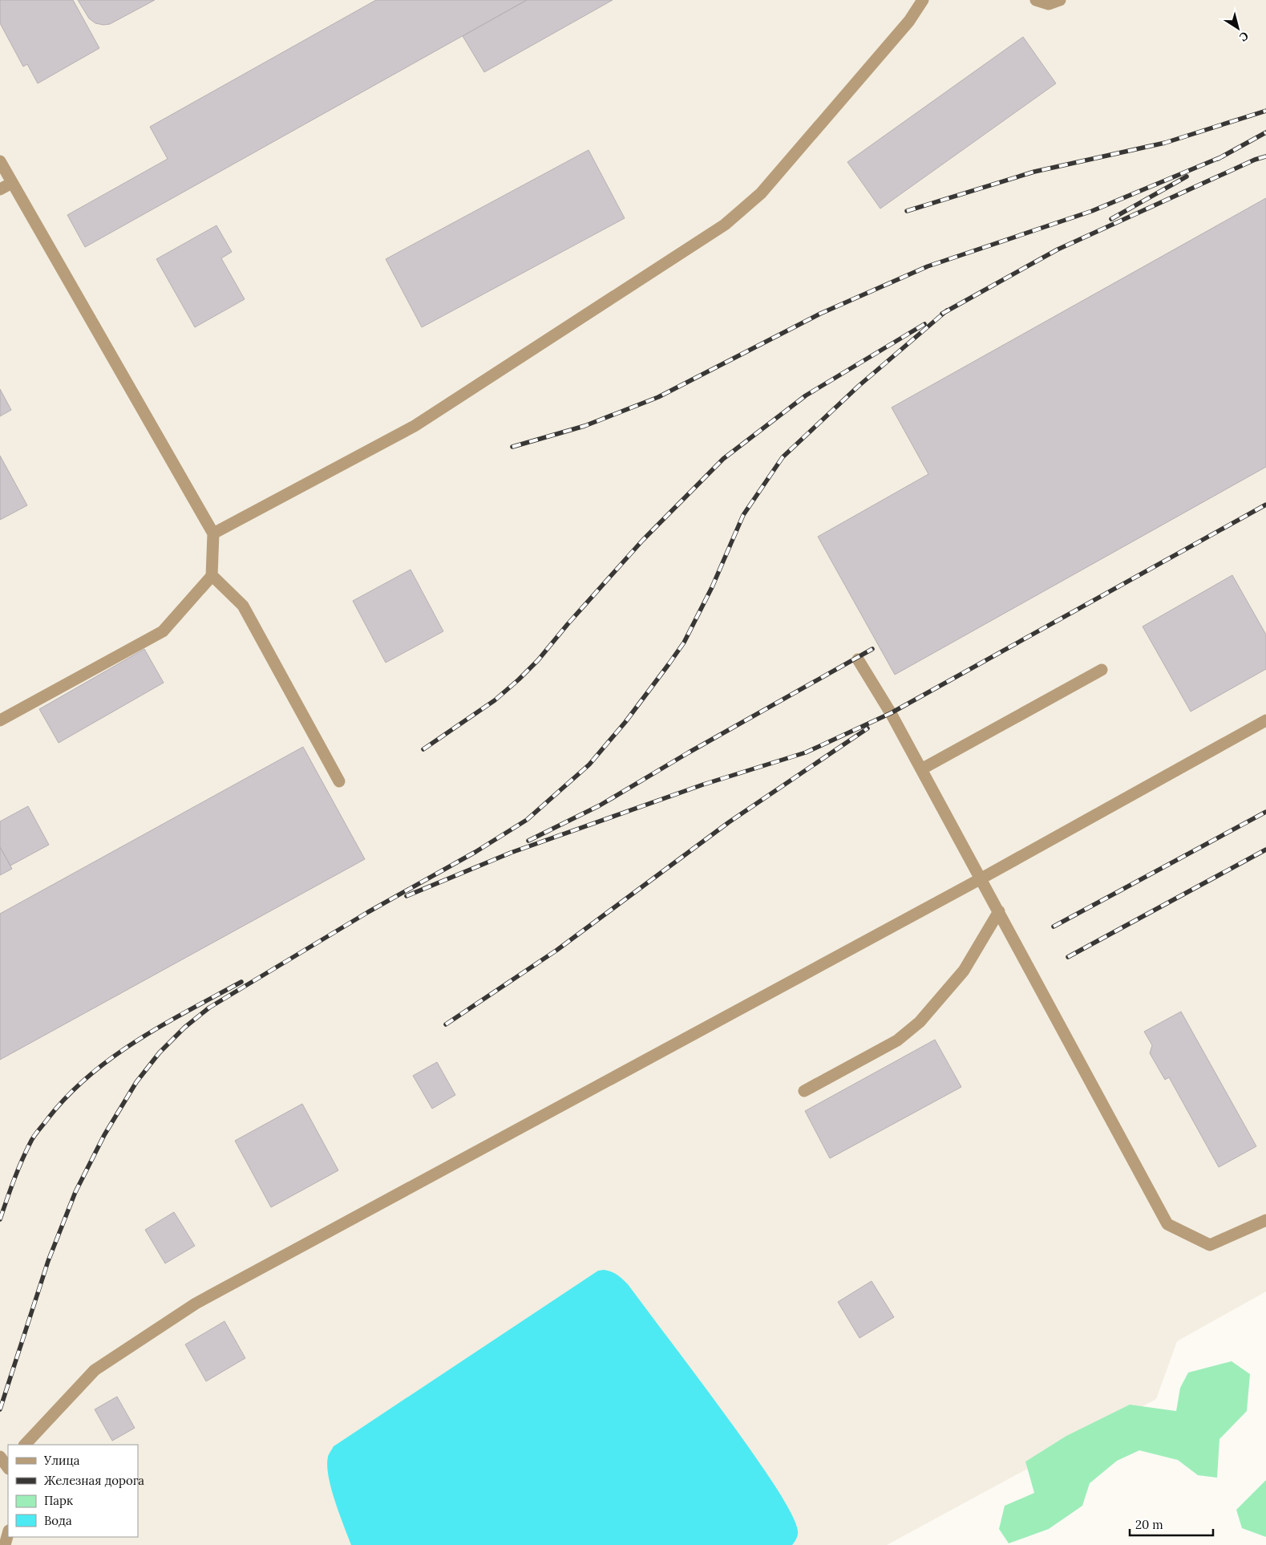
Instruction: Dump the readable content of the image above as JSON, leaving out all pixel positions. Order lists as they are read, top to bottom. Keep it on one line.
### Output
{"legend":["Улица","Железная дорога","Парк","Вода"],"scale_bar":"20 m","north":"bottom right"}
